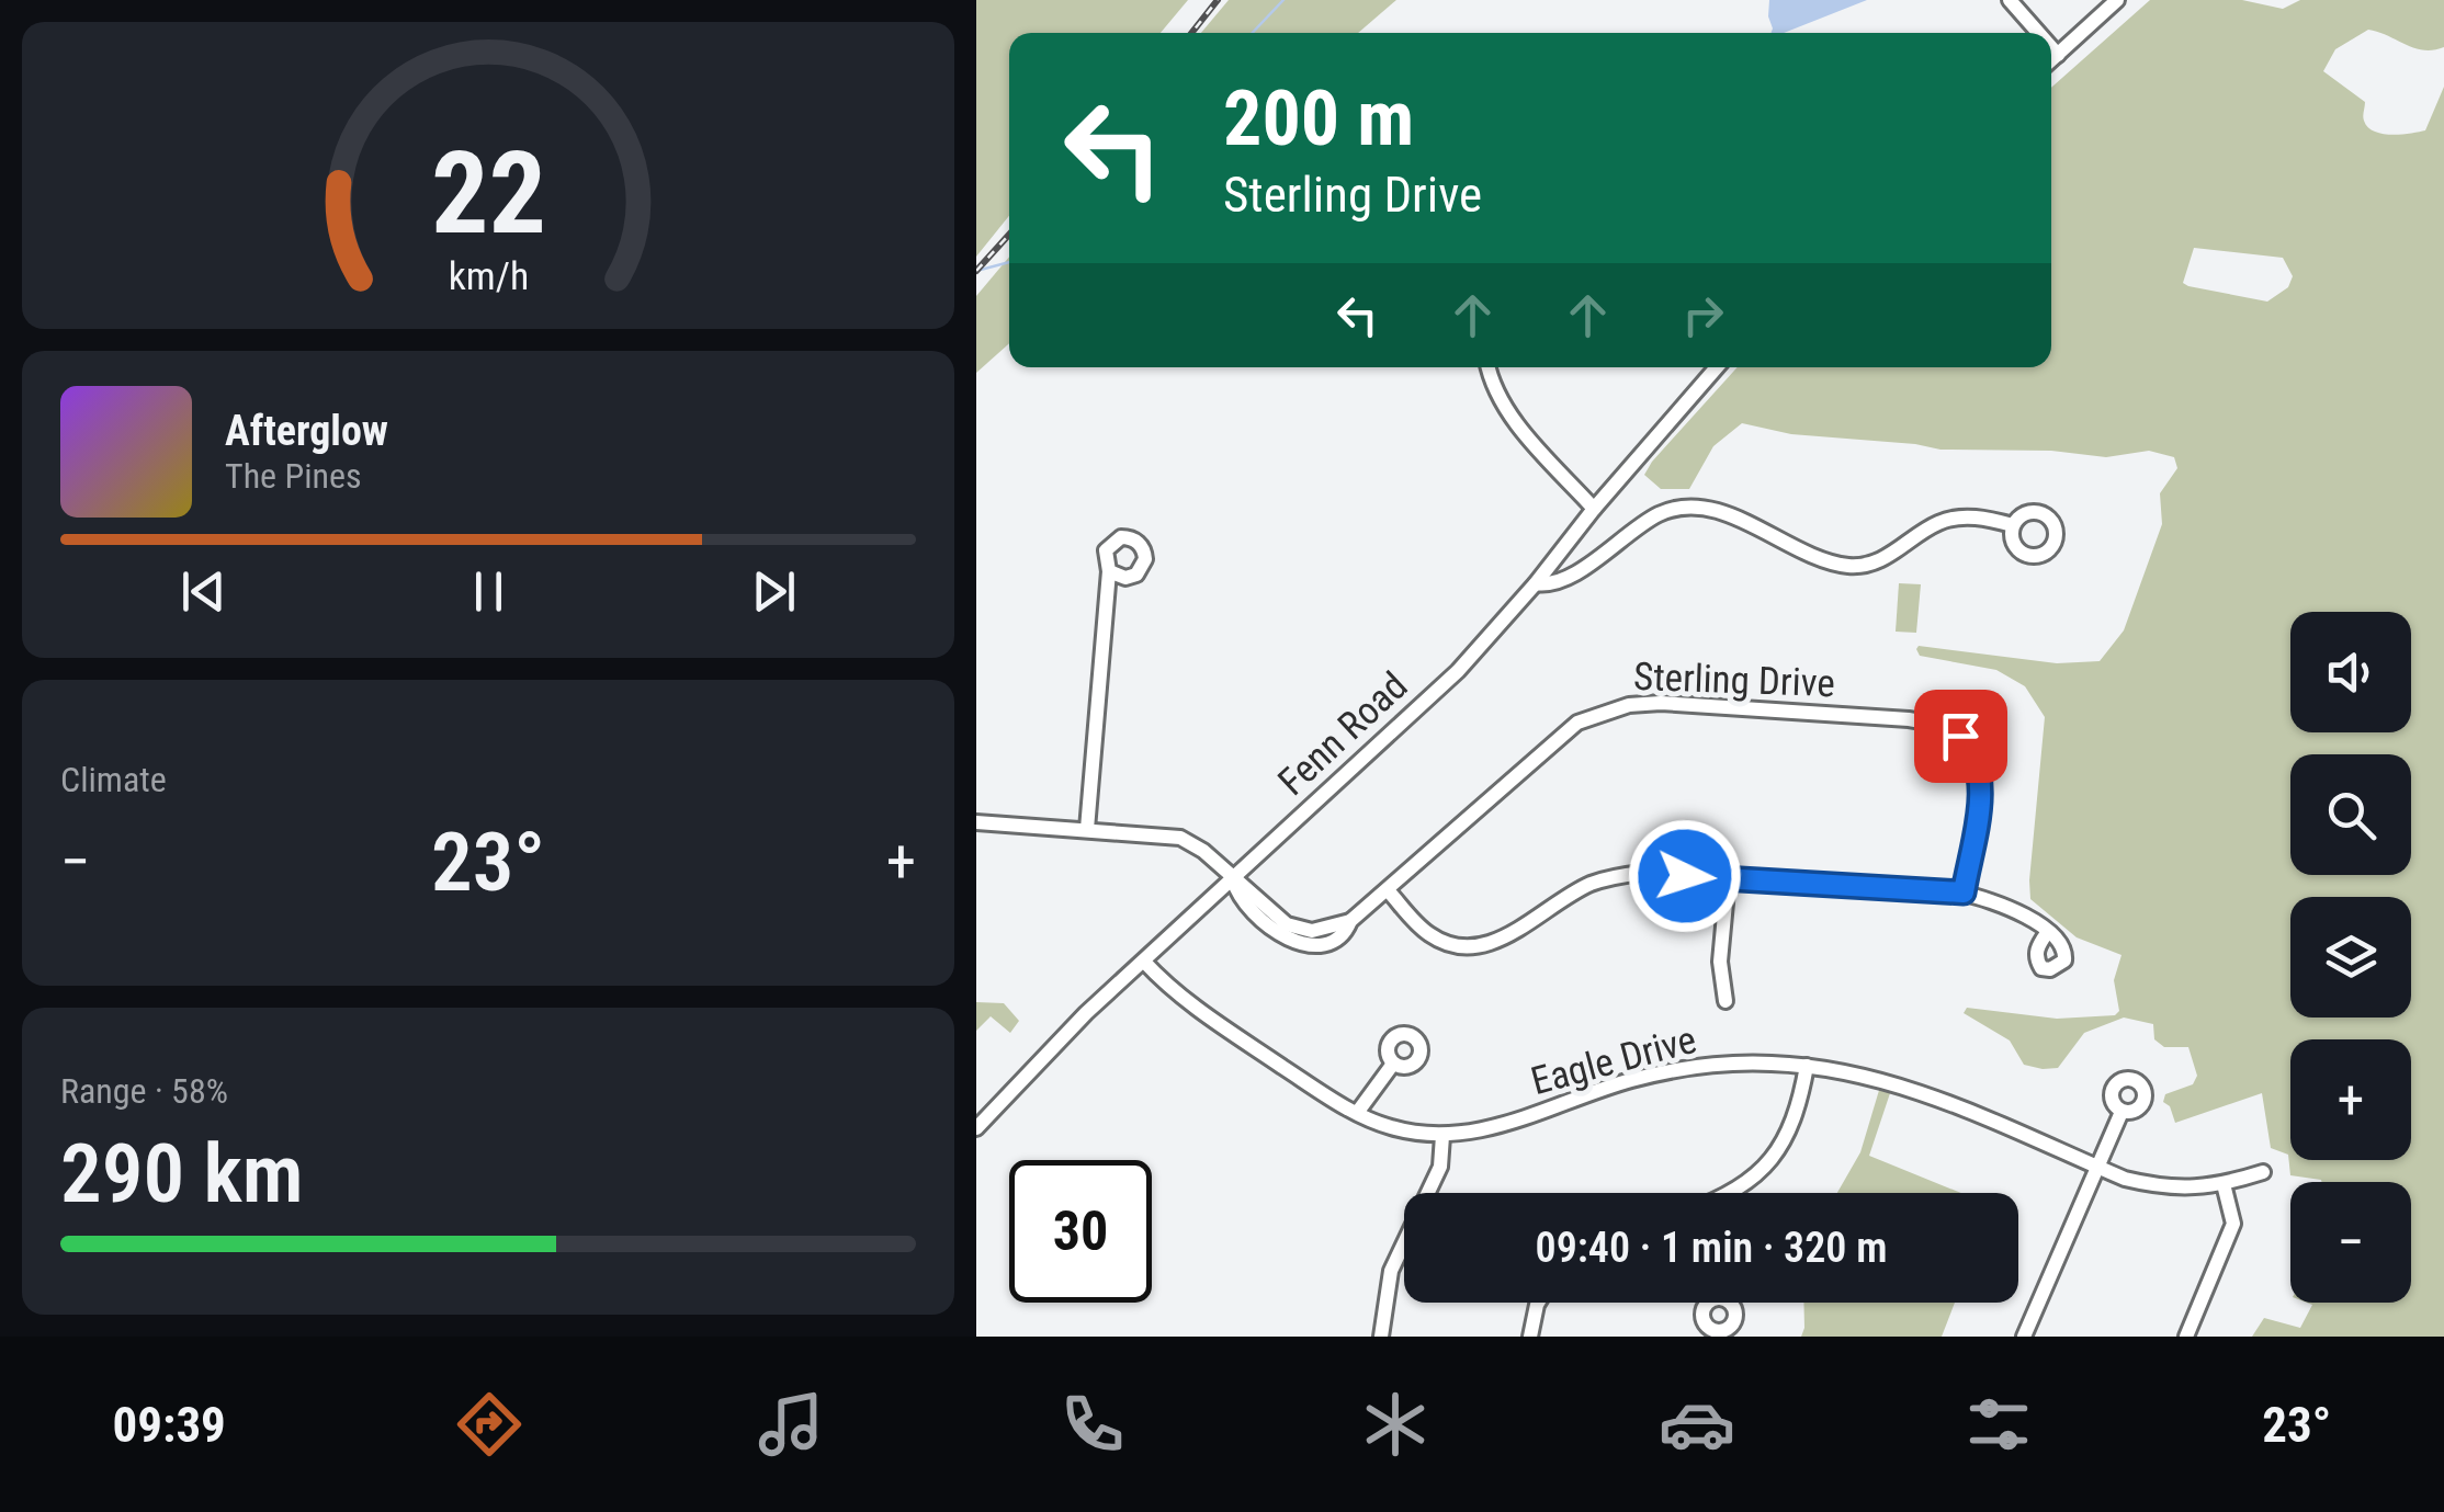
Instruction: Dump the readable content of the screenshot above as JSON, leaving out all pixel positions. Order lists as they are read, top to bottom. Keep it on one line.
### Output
{"streets":{"street":["Sterling Drive","Fenn Road","Eagle Drive"]},"crossings":[["Sterling Drive","Fenn Road"],["Fenn Road","Eagle Drive"]],"page":{"turn":["200 m","Sterling Drive"],"song":["Afterglow","The Pines"],"map_buttons":["+","−"],"tile":["Climate",["Range · 58%","290 km"]],"heat":["−","23°","+"],"limit":"30","trip":"09:40 · 1 min · 320 m","tabs":["09:39","23°"],"gauge":["22","km/h"]}}
